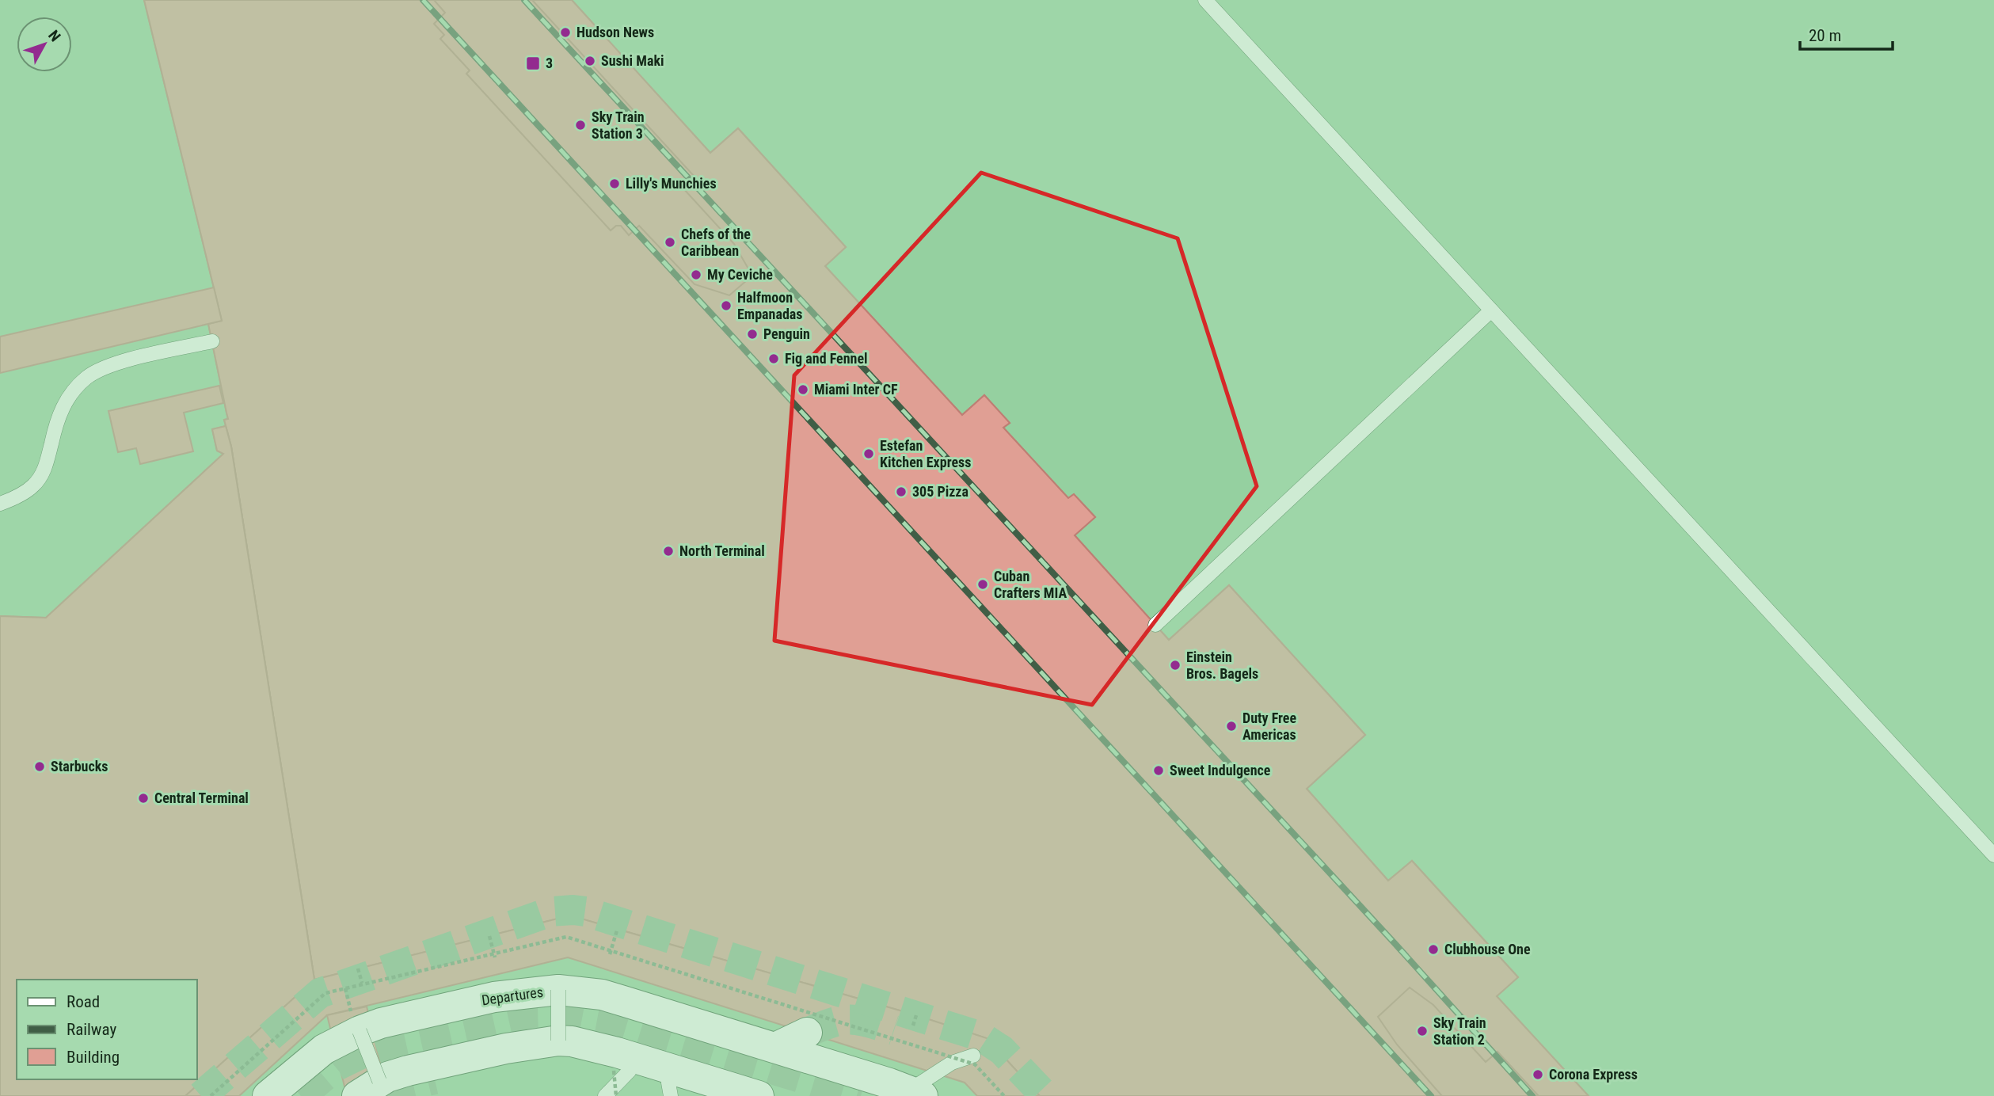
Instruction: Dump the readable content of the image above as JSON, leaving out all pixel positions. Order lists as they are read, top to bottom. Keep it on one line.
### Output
{"streets":{"main road":["Departures"]},"places":{"other":["Hudson News","Sushi Maki","Sky Train Station 3","Lilly's Munchies","Chefs of the Caribbean","My Ceviche","Halfmoon Empanadas","Penguin","Fig and Fennel","Miami Inter CF","Estefan Kitchen Express","305 Pizza","North Terminal","Cuban Crafters MIA","Einstein Bros. Bagels","Duty Free Americas","Starbucks","Sweet Indulgence","Central Terminal","Clubhouse One","Sky Train Station 2","Corona Express"],"transit":["3"]},"legend":["Road","Railway","Building"],"scale_bar":"20 m","north":"top right"}
